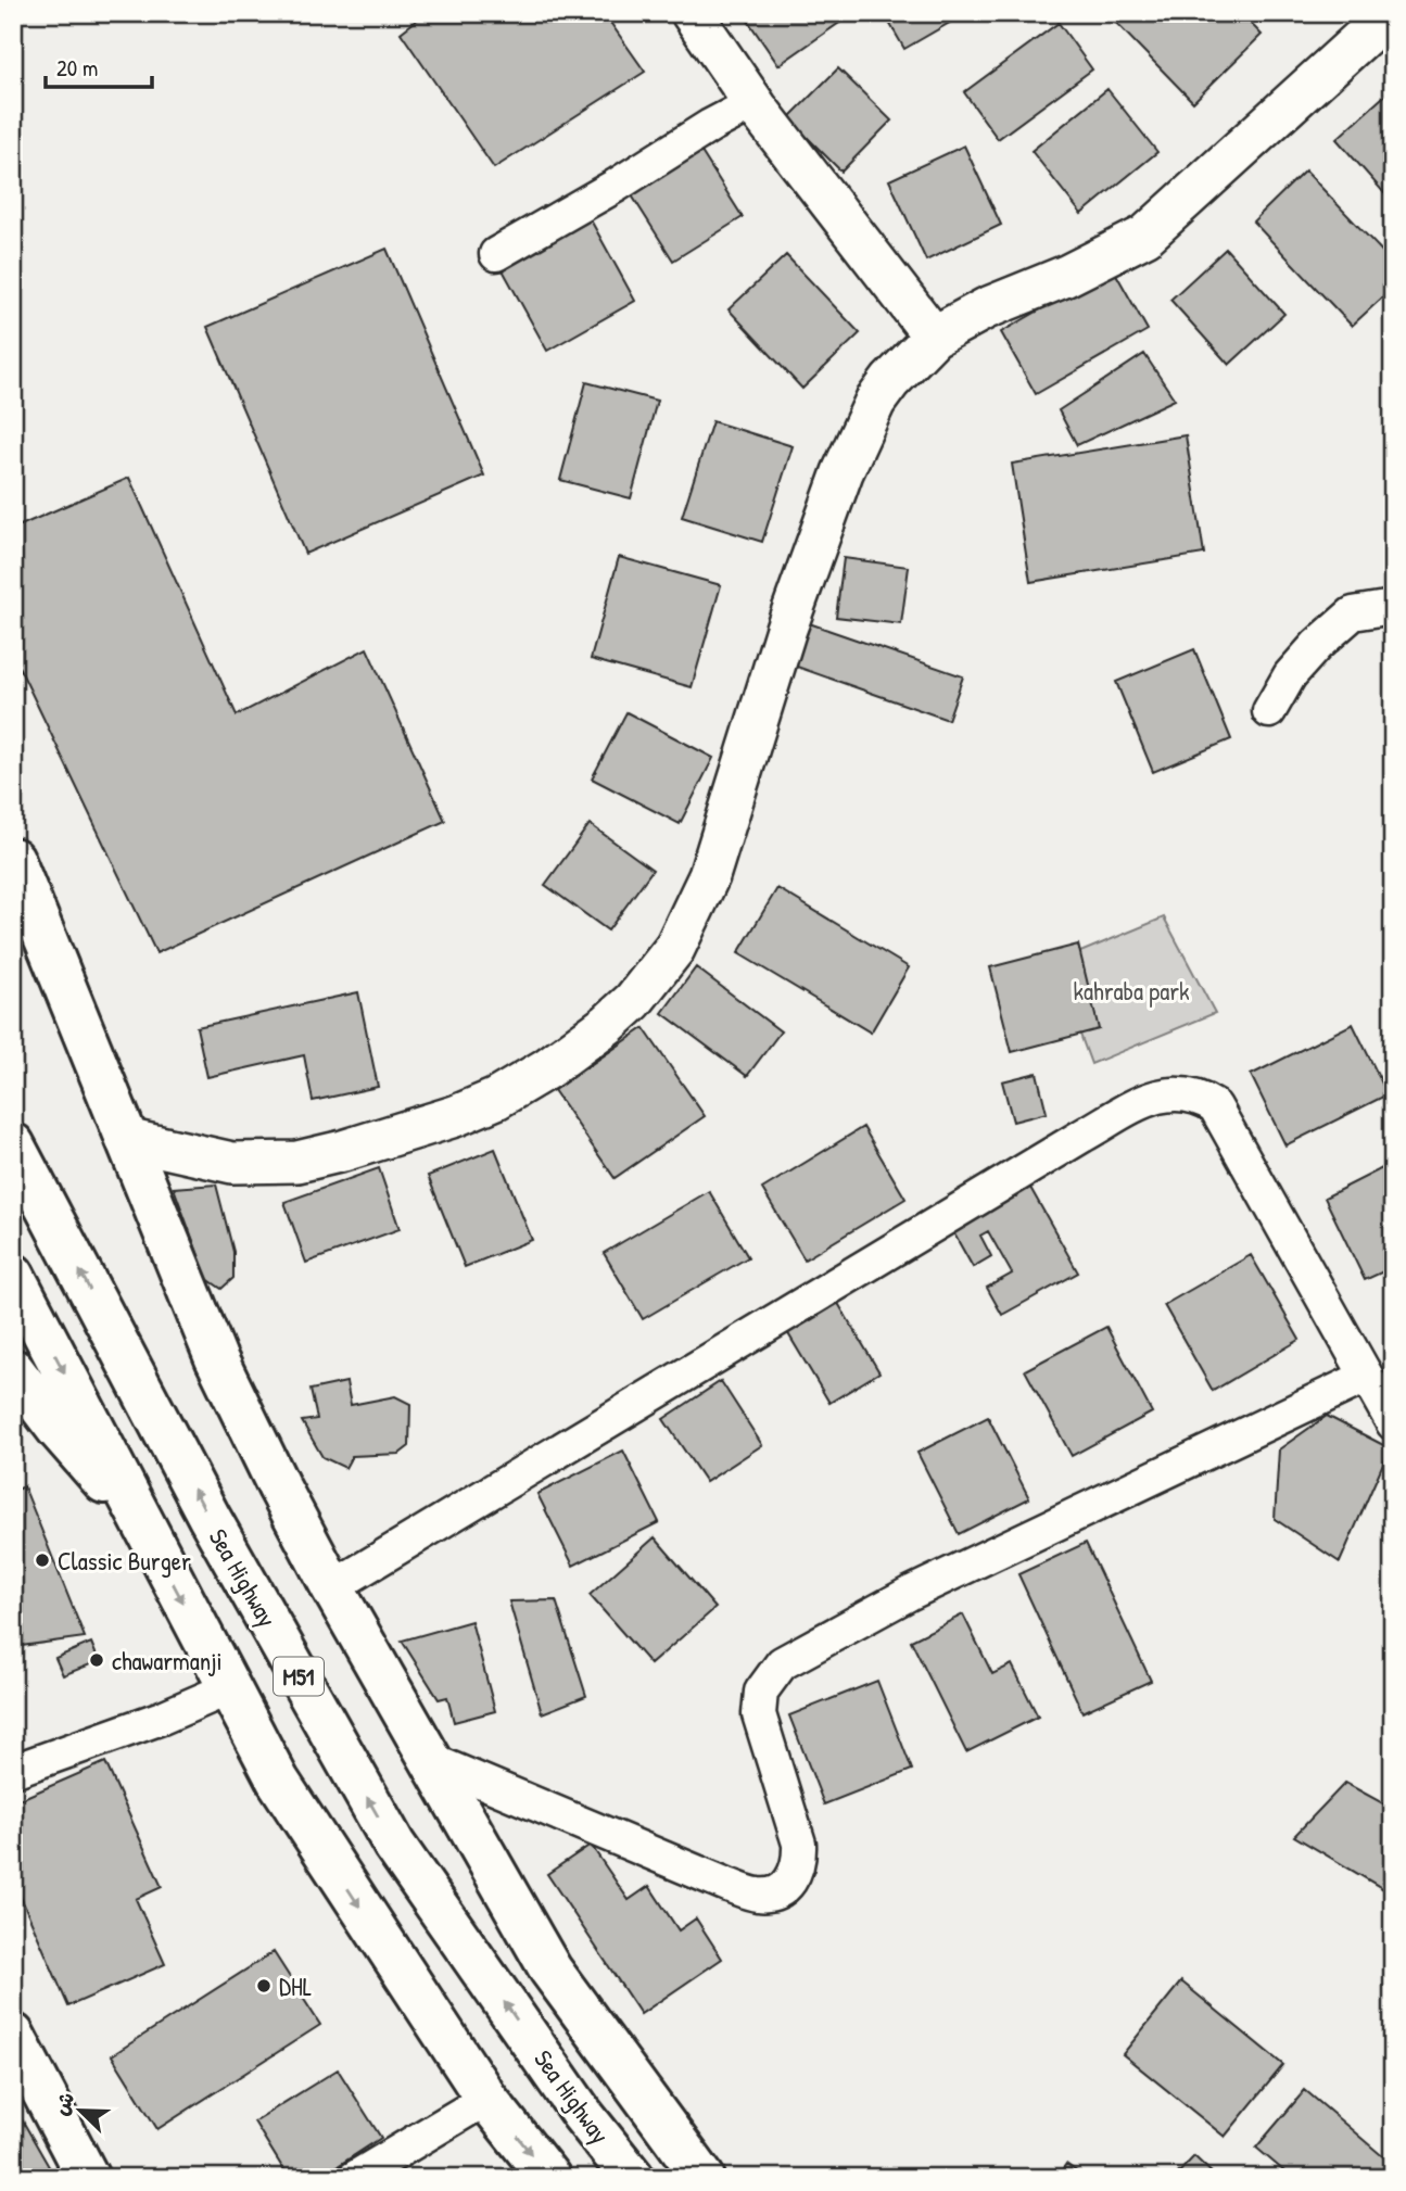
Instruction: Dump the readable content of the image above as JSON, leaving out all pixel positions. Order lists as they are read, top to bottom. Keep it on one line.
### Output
{"streets":{"main road":["Sea Highway","M51"]},"parks":["kahraba park"],"places":["Classic Burger","chawarmanji","DHL"],"scale_bar":"20 m","north":"top left"}
